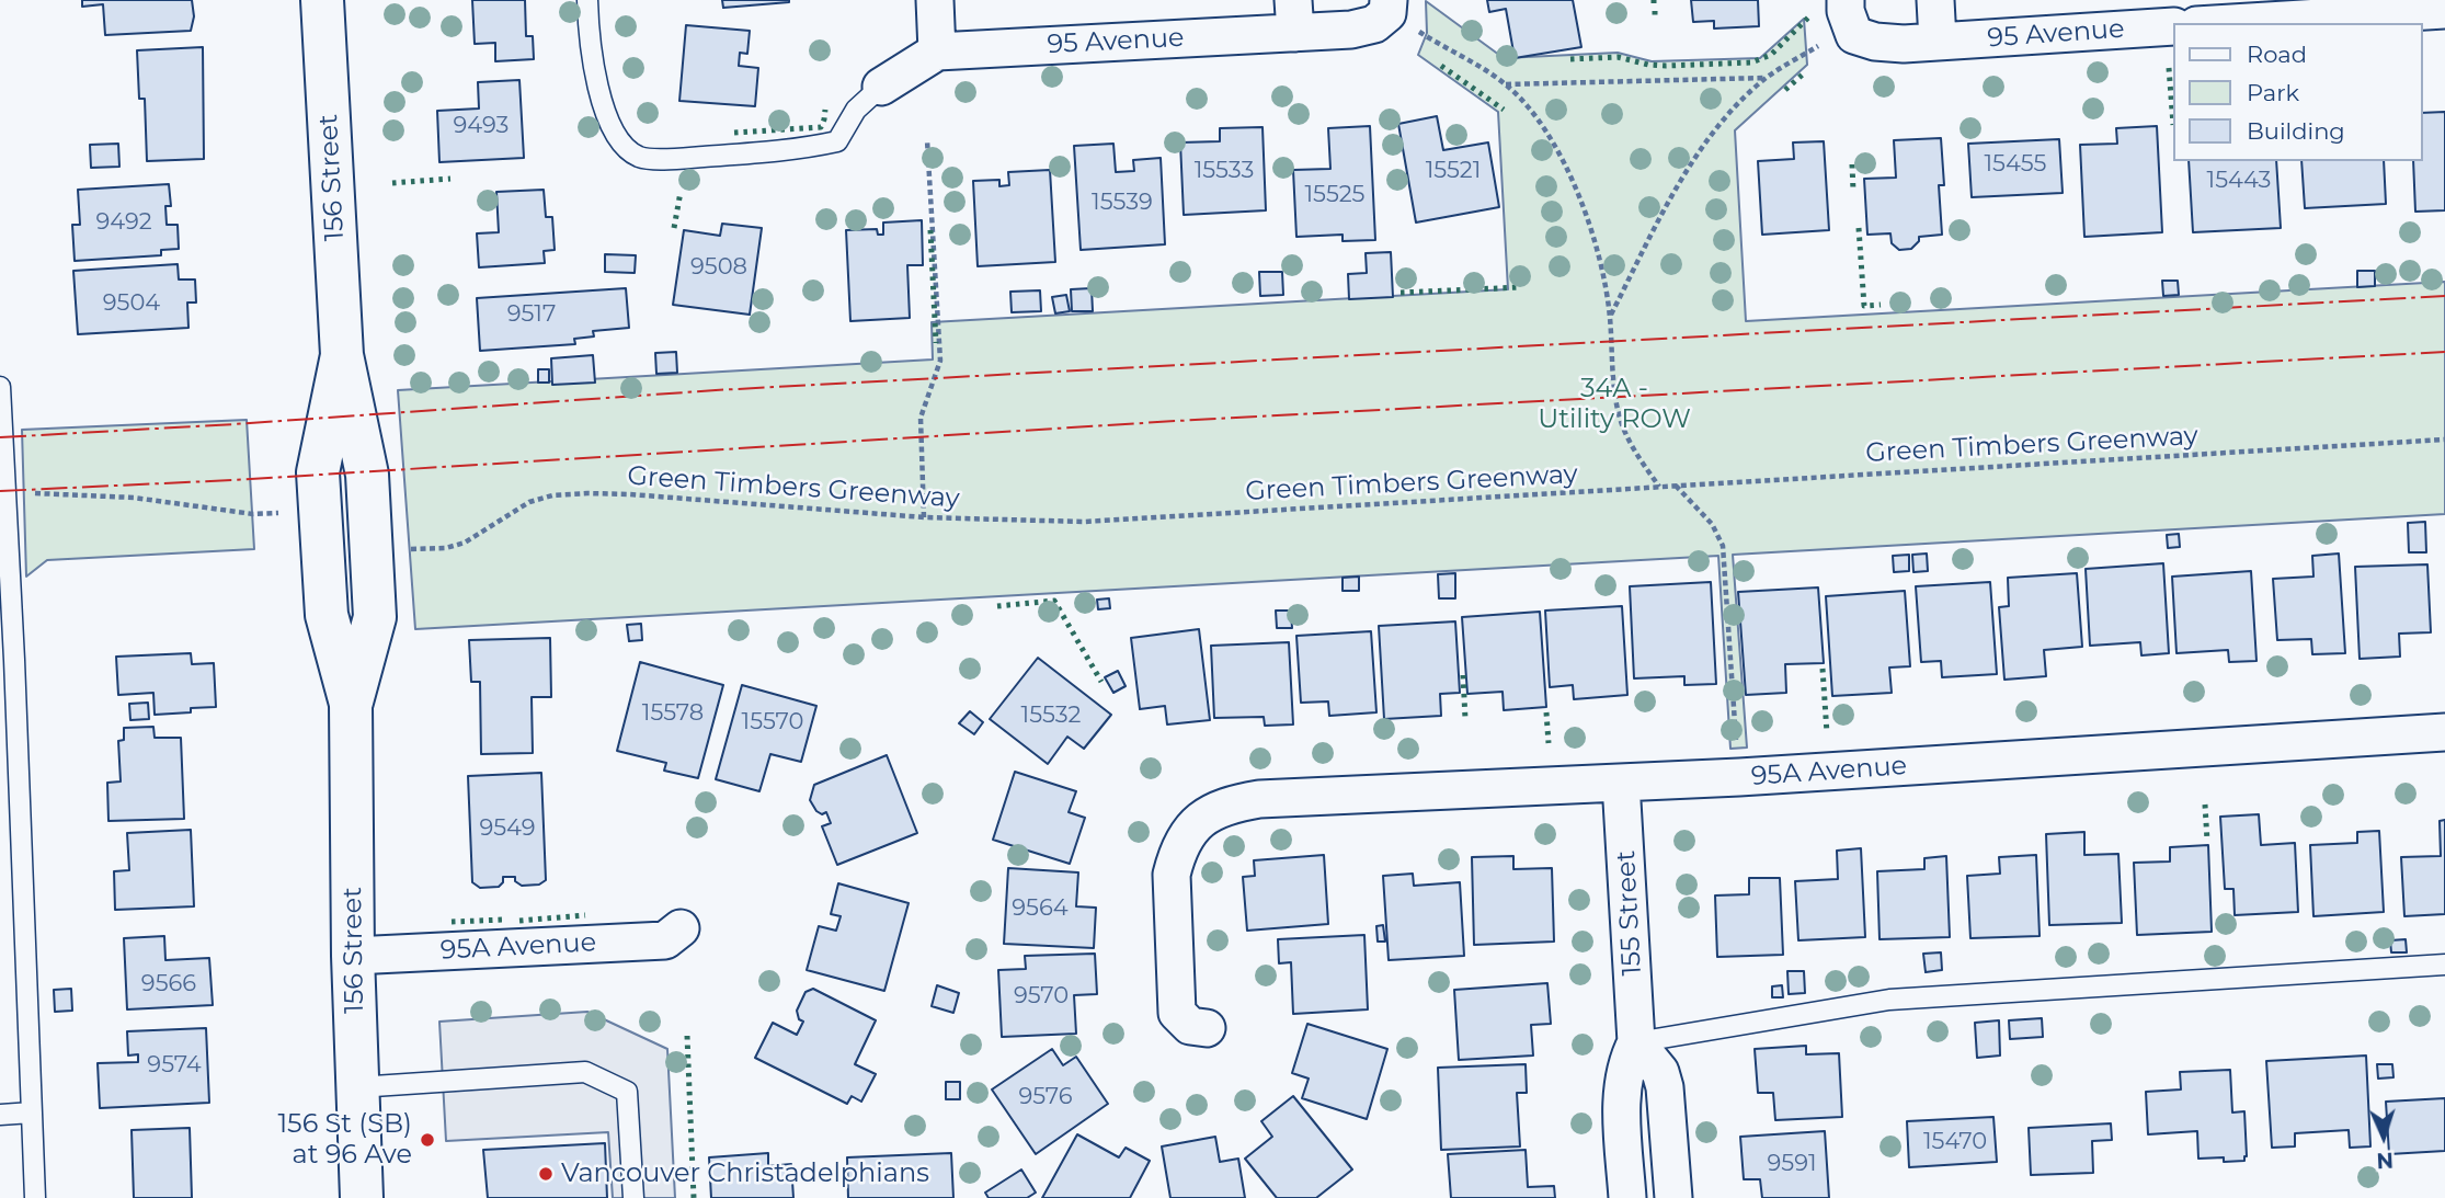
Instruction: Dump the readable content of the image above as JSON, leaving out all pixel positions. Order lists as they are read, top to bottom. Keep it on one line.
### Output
{"streets":{"main road":["156 Street"],"street":["95 Avenue","95A Avenue","155 Street"],"path":["Green Timbers Greenway"]},"crossings":[["156 Street","95A Avenue"],["95A Avenue","155 Street"]],"parks":["34A - Utility ROW"],"places":["156 St (SB) at 96 Ave","Vancouver Christadelphians"],"house_numbers":["9493","15455","15533","15521","15443","15525","15539","9492","9508","9504","9517","15578","15532","15570","9549","9564","9566","9570","9574","9576","15470","9591"],"legend":["Road","Park","Building"],"north":"bottom"}
